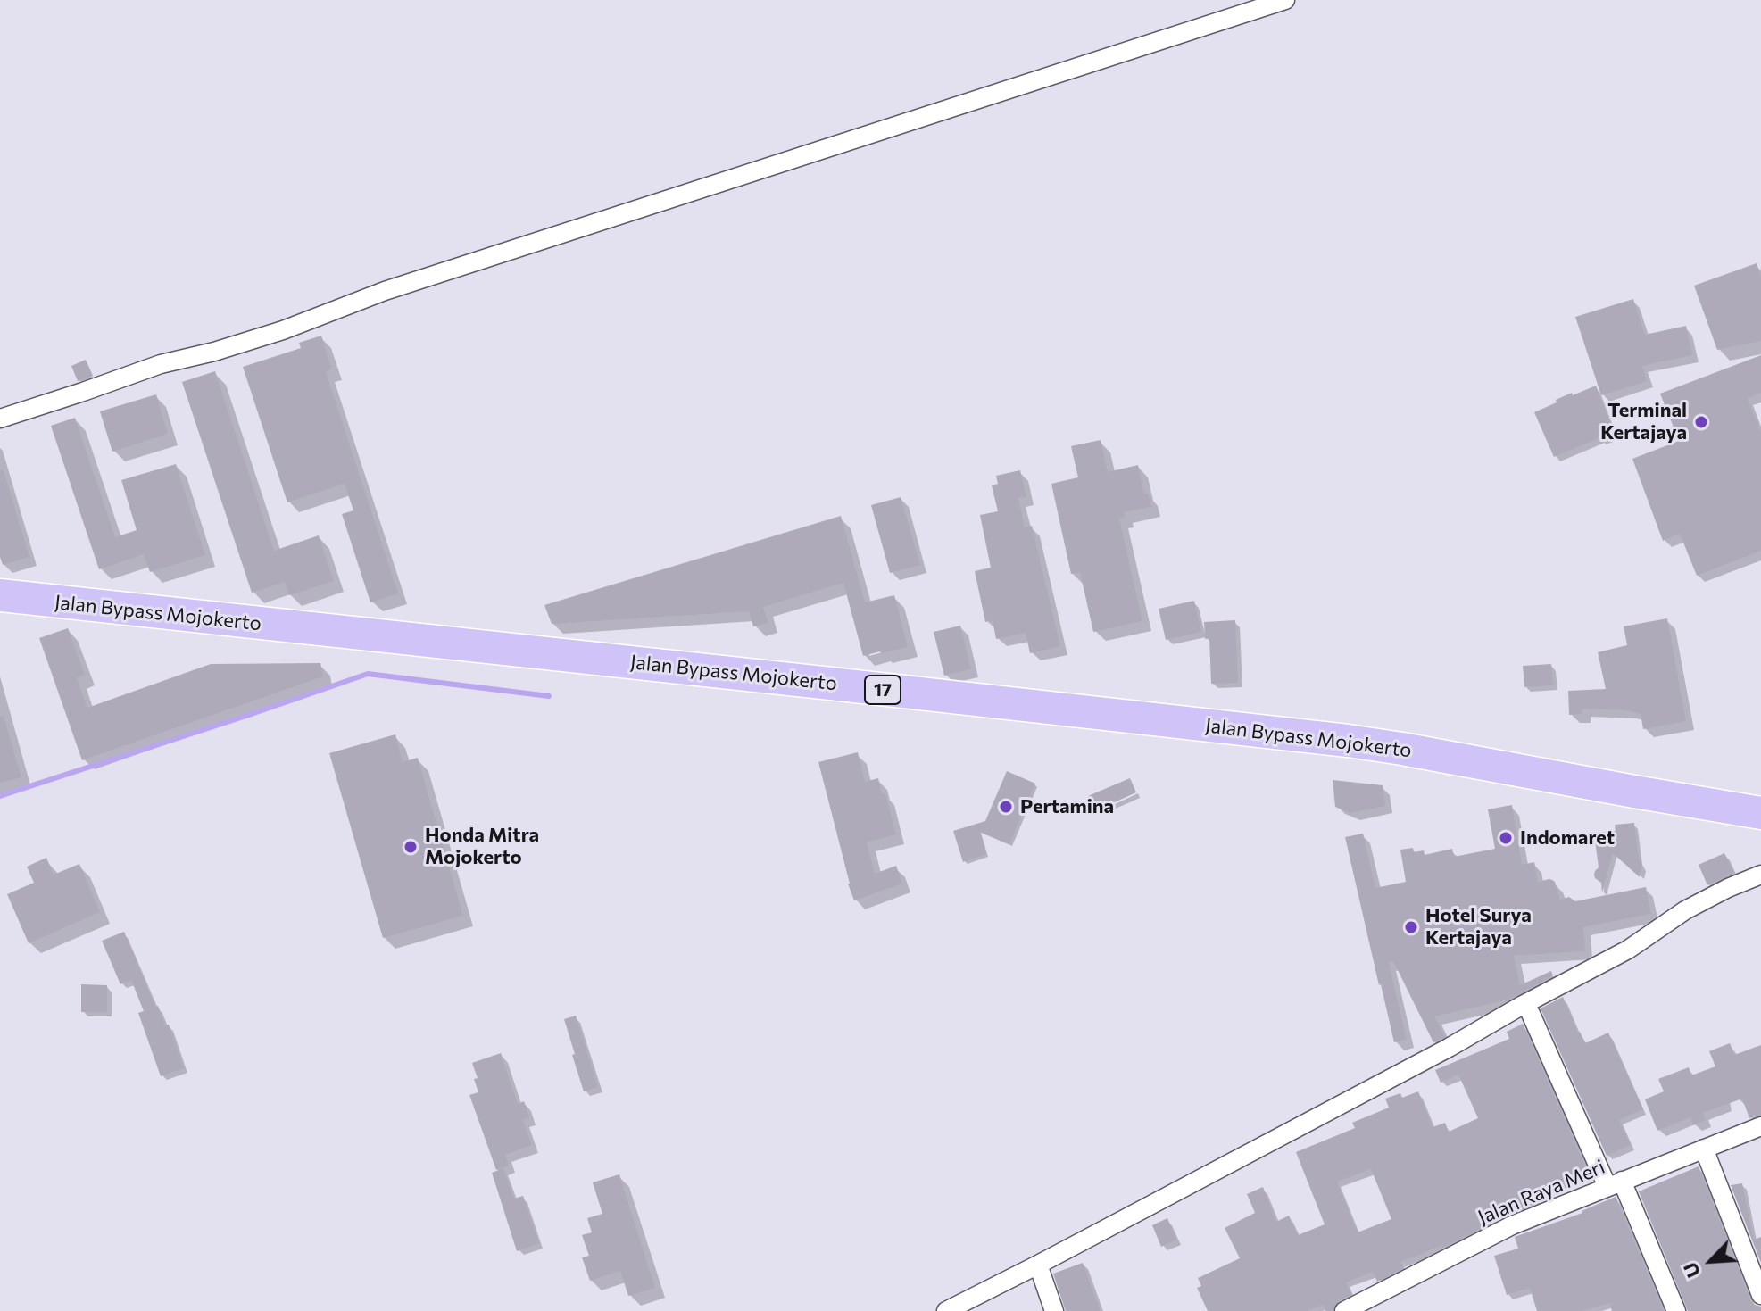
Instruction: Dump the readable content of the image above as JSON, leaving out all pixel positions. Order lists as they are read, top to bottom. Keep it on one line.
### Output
{"streets":{"highway":["Jalan Bypass Mojokerto","17"],"street":["Jalan Raya Meri"]},"places":["Terminal Kertajaya","Pertamina","Indomaret","Honda Mitra Mojokerto","Hotel Surya Kertajaya"],"north":"bottom left"}
